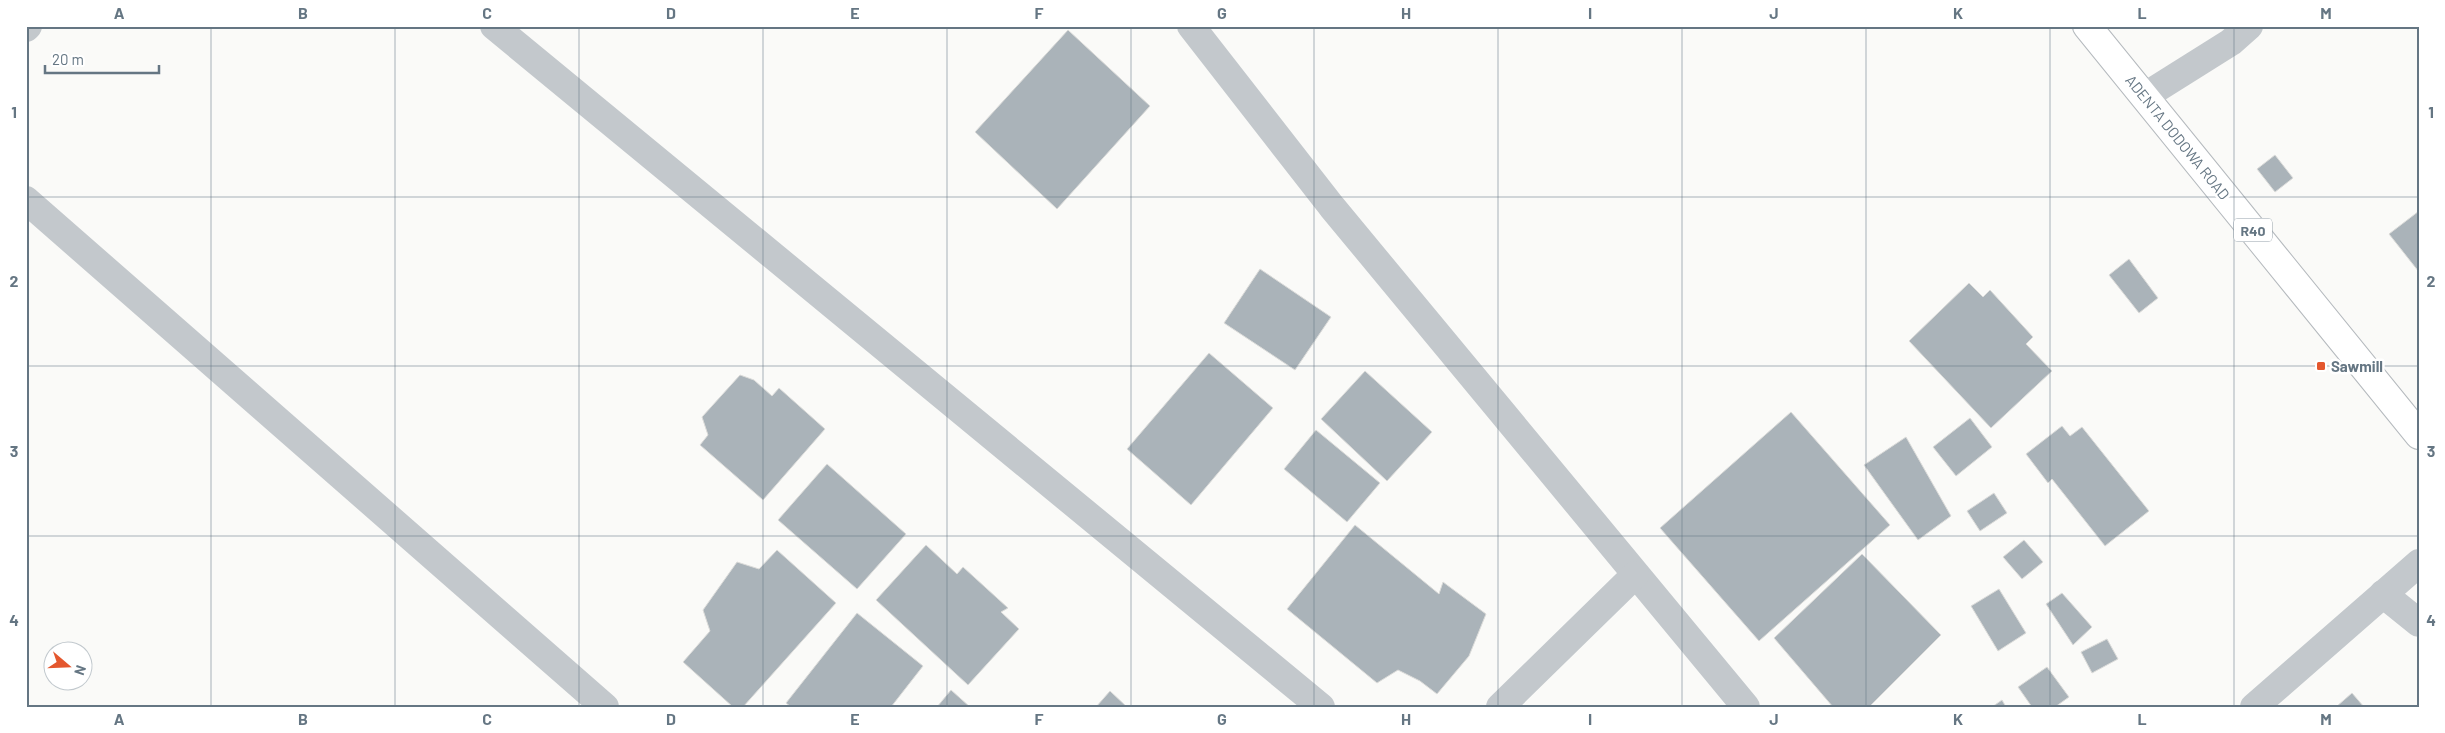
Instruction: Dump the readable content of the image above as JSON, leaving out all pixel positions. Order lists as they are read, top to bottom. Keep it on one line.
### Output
{"streets":{"main road":["ADENTA DODOWA ROAD","R40"]},"places":{"transit":["Sawmill"]},"scale_bar":"20 m","north":"right","grid":{"columns":["A","B","C","D","E","F","G","H","I","J","K","L","M"],"rows":["1","2","3","4"]}}
